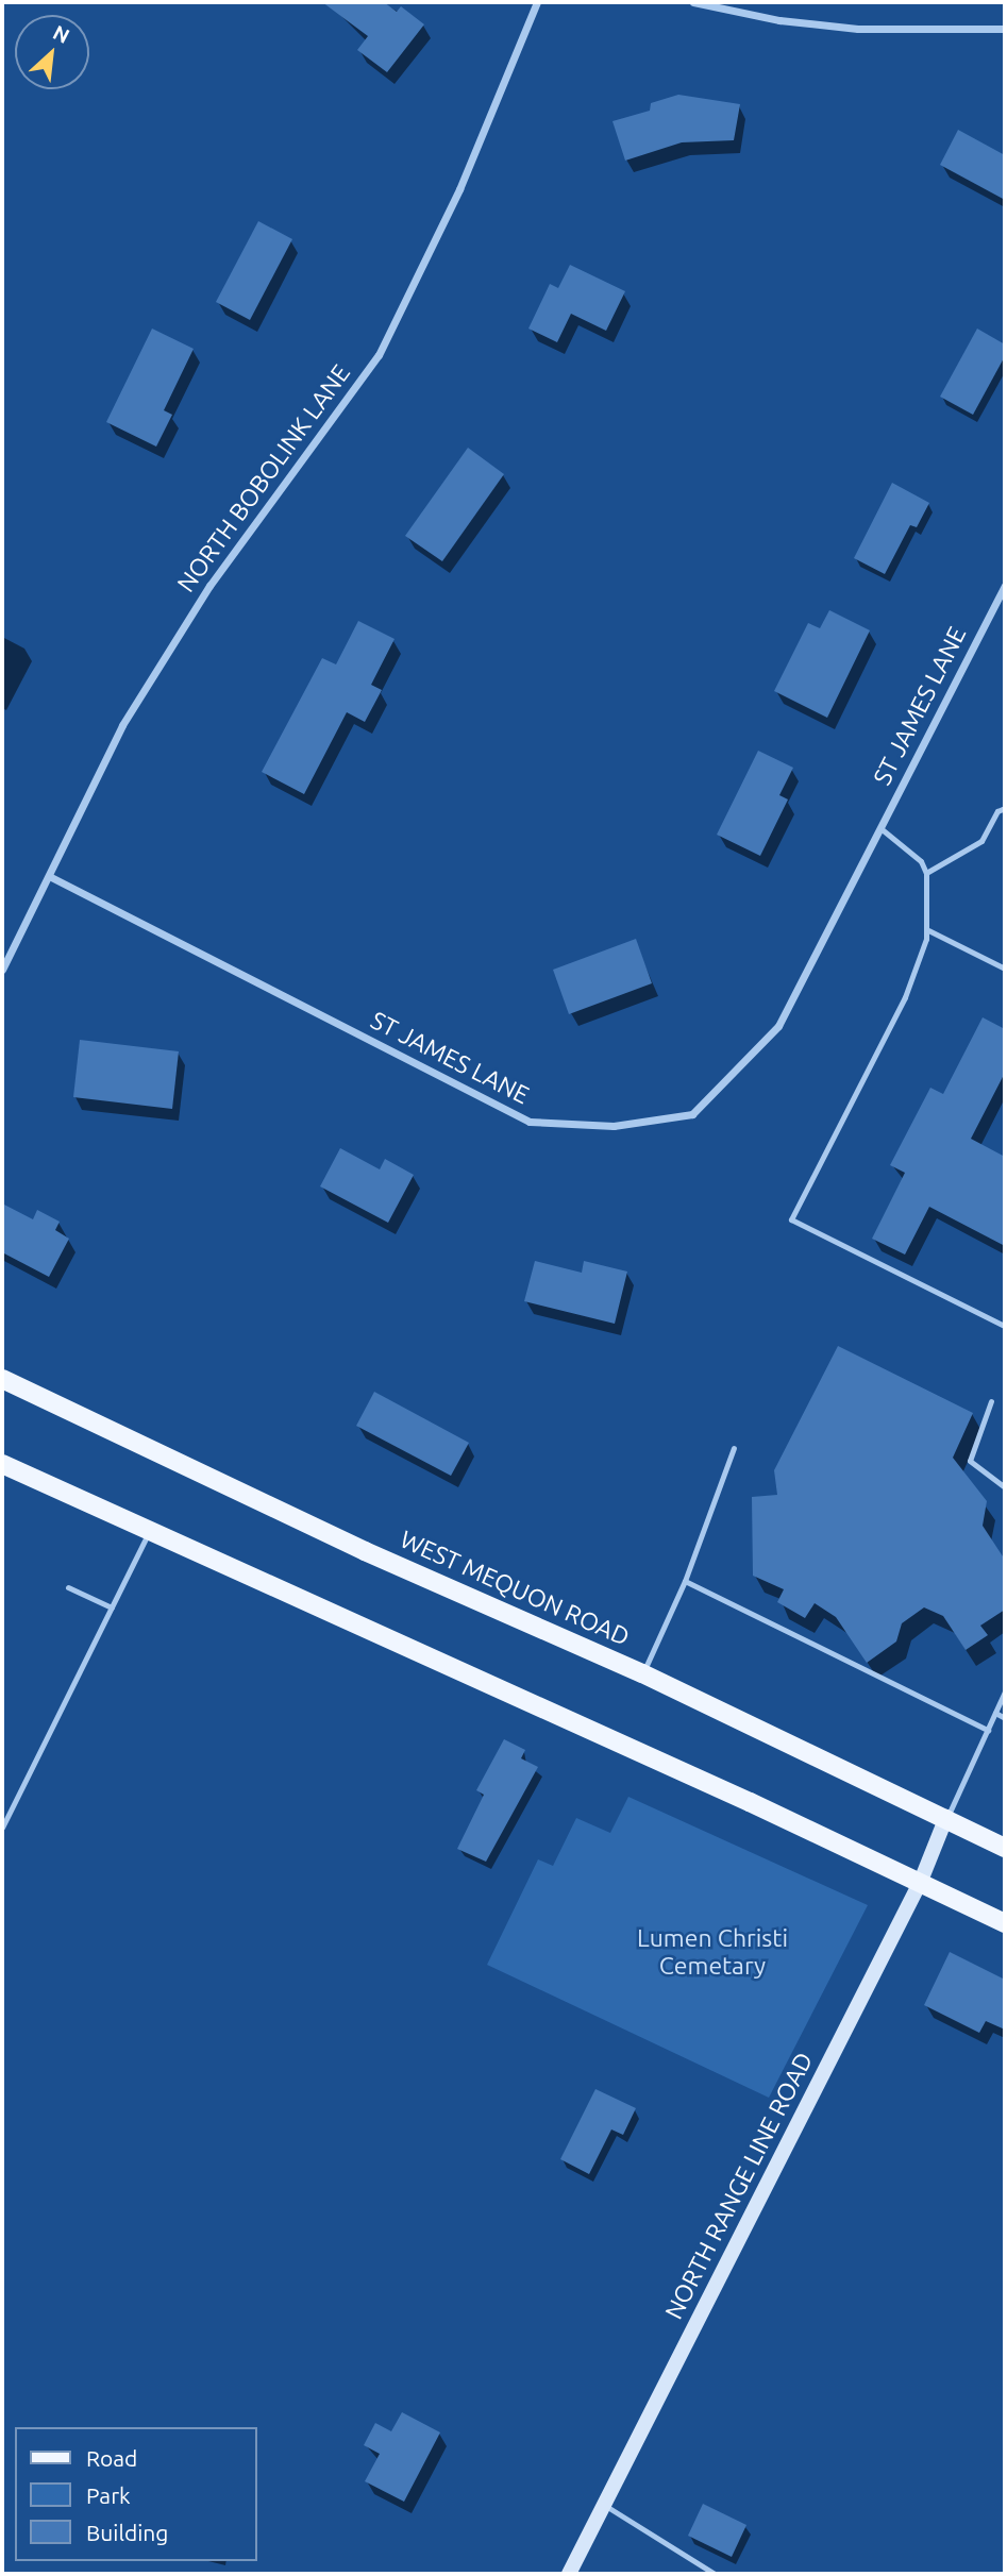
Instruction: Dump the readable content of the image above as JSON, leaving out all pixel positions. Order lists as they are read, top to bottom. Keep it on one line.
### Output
{"streets":{"main road":["WEST MEQUON ROAD"],"street":["NORTH BOBOLINK LANE","ST JAMES LANE","NORTH RANGE LINE ROAD"]},"crossings":[["NORTH BOBOLINK LANE","ST JAMES LANE"],["WEST MEQUON ROAD","NORTH RANGE LINE ROAD"]],"parks":["Lumen Christi Cemetary"],"legend":["Road","Park","Building"],"north":"top right"}
